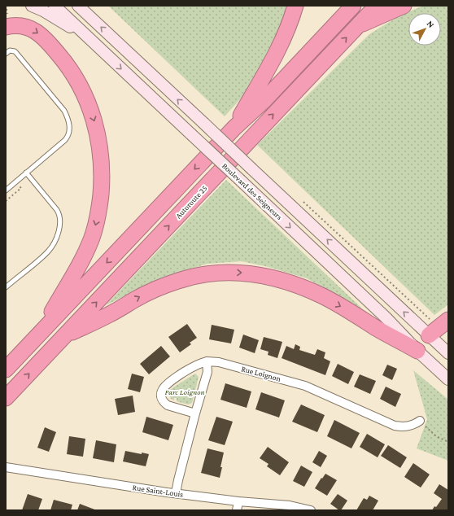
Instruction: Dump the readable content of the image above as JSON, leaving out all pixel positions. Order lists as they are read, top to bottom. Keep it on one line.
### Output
{"streets":{"highway":["Autoroute 25"],"main road":["Boulevard des Seigneurs"],"street":["Rue Loignon","Rue Saint-Louis"]},"parks":["Parc Loignon"],"north":"top right"}
